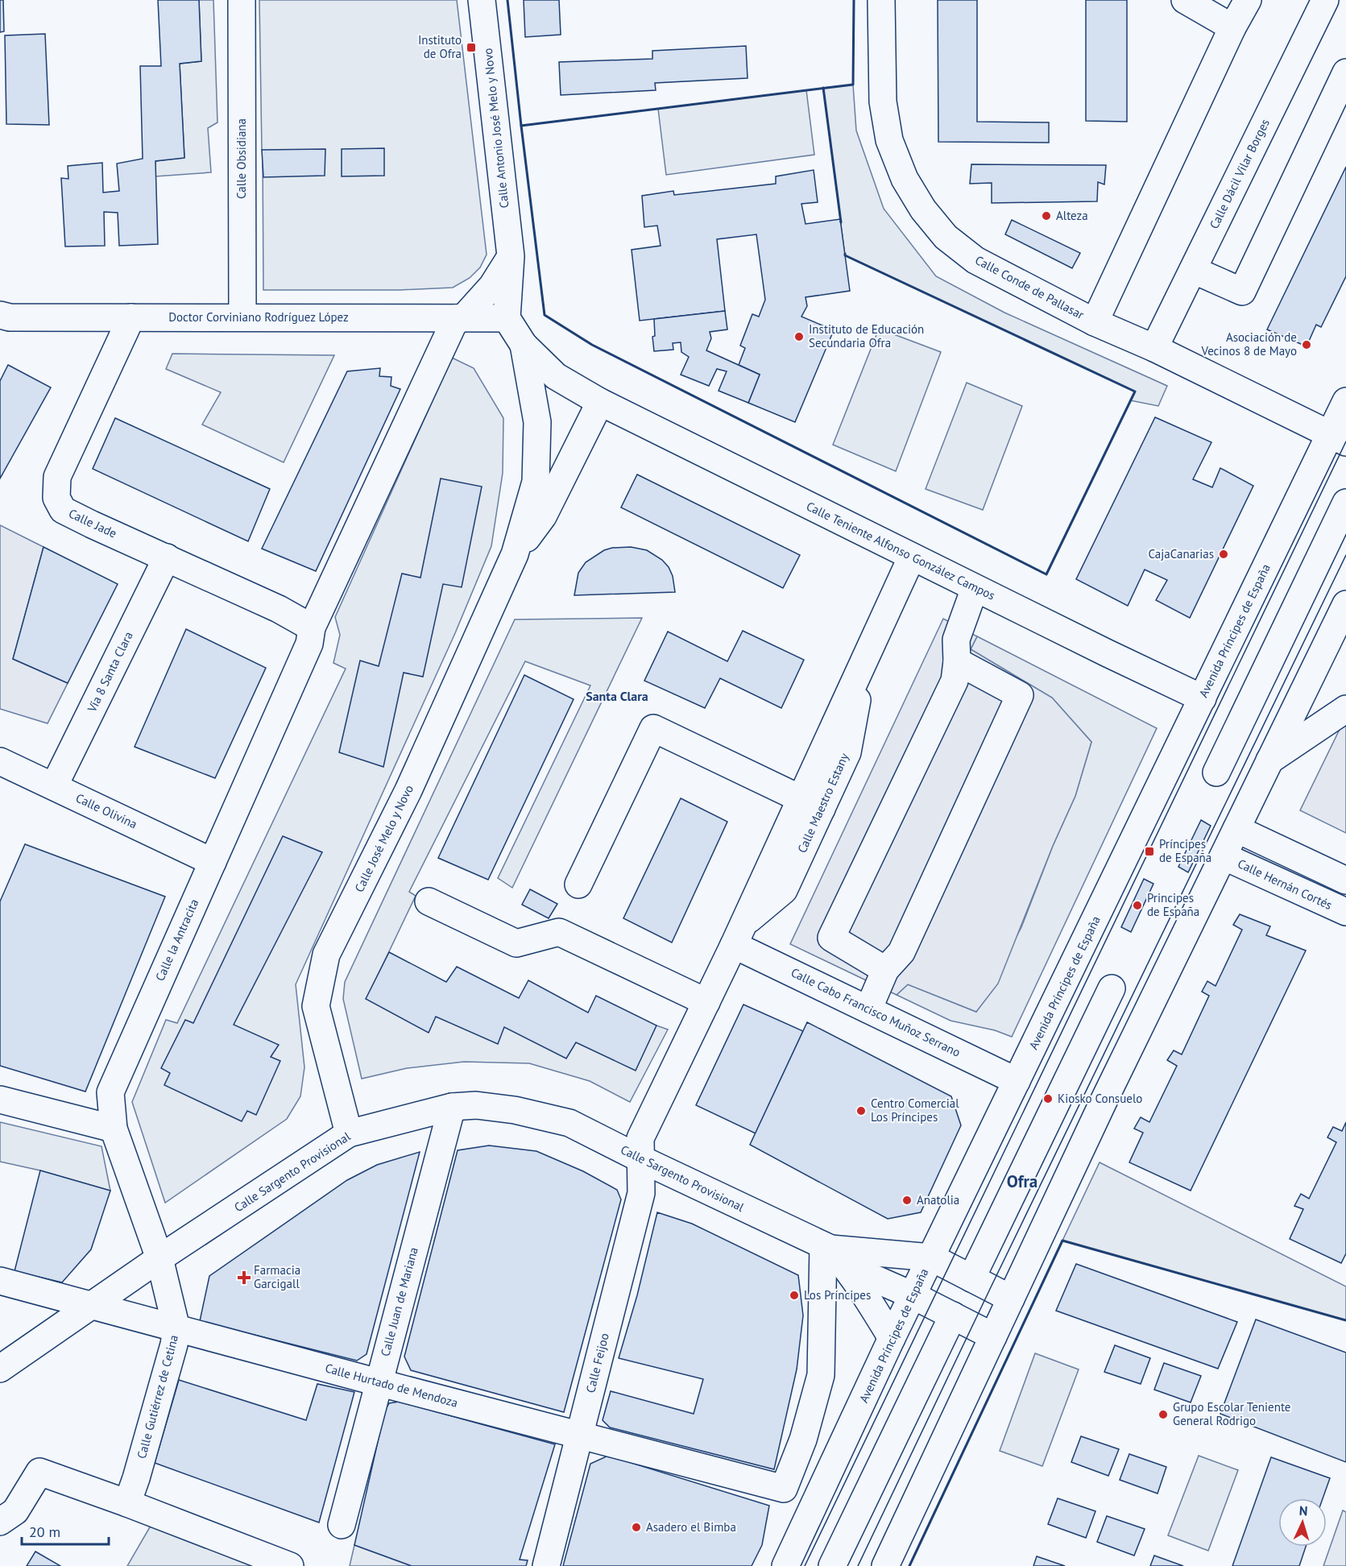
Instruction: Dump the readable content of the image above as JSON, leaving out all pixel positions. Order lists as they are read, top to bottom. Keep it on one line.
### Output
{"streets":{"street":["Calle Antonio José Melo y Novo","Calle Obsidiana","Calle Dácil Vilar Borges","Calle Conde de Pallasar","Doctor Corviniano Rodríguez López","Calle Jade","Calle Teniente Alfonso González Campos","Avenida Príncipes de España","Vía 8 Santa Clara","Calle Maestro Estany","Calle Olivina","Calle José Melo y Novo","Calle Hernán Cortés","Calle la Antracita","Calle Cabo Francisco Muñoz Serrano","Calle Sargento Provisional","Calle Juan de Mariana","Calle Feijoo","Calle Hurtado de Mendoza","Calle Gutiérrez de Cetina"]},"crossings":[["Calle Antonio José Melo y Novo","Doctor Corviniano Rodríguez López"],["Calle Obsidiana","Doctor Corviniano Rodríguez López"],["Calle Dácil Vilar Borges","Calle Conde de Pallasar"],["Calle Conde de Pallasar","Avenida Príncipes de España"],["Doctor Corviniano Rodríguez López","Calle Jade"],["Doctor Corviniano Rodríguez López","Calle la Antracita"],["Calle Jade","Vía 8 Santa Clara"],["Calle Jade","Calle la Antracita"],["Calle Teniente Alfonso González Campos","Avenida Príncipes de España"],["Calle Teniente Alfonso González Campos","Calle Maestro Estany"],["Avenida Príncipes de España","Calle Cabo Francisco Muñoz Serrano"],["Avenida Príncipes de España","Calle Sargento Provisional"],["Vía 8 Santa Clara","Calle Olivina"],["Calle Maestro Estany","Calle Cabo Francisco Muñoz Serrano"],["Calle Maestro Estany","Calle Sargento Provisional"],["Calle Maestro Estany","Calle Feijoo"],["Calle Olivina","Calle la Antracita"],["Calle José Melo y Novo","Calle Sargento Provisional"],["Calle la Antracita","Calle Sargento Provisional"],["Calle la Antracita","Calle Gutiérrez de Cetina"],["Calle Sargento Provisional","Calle Juan de Mariana"],["Calle Sargento Provisional","Calle Feijoo"],["Calle Sargento Provisional","Calle Hurtado de Mendoza"],["Calle Sargento Provisional","Calle Gutiérrez de Cetina"],["Calle Juan de Mariana","Calle Hurtado de Mendoza"],["Calle Feijoo","Calle Hurtado de Mendoza"],["Calle Hurtado de Mendoza","Calle Gutiérrez de Cetina"]],"districts":["Santa Clara","Ofra"],"places":{"transit":["Instituto de Ofra","Príncipes de España"],"other":["Alteza","Instituto de Educación Secundaria Ofra","Asociación de Vecinos 8 de Mayo","CajaCanarias","Principes de España","Kiosko Consuelo","Centro Comercial Los Príncipes","Anatolia","Los Príncipes","Grupo Escolar Teniente General Rodrigo","Asadero el Bimba"],"health":["Farmacia Garcigall"]},"scale_bar":"20 m","north":"top"}
